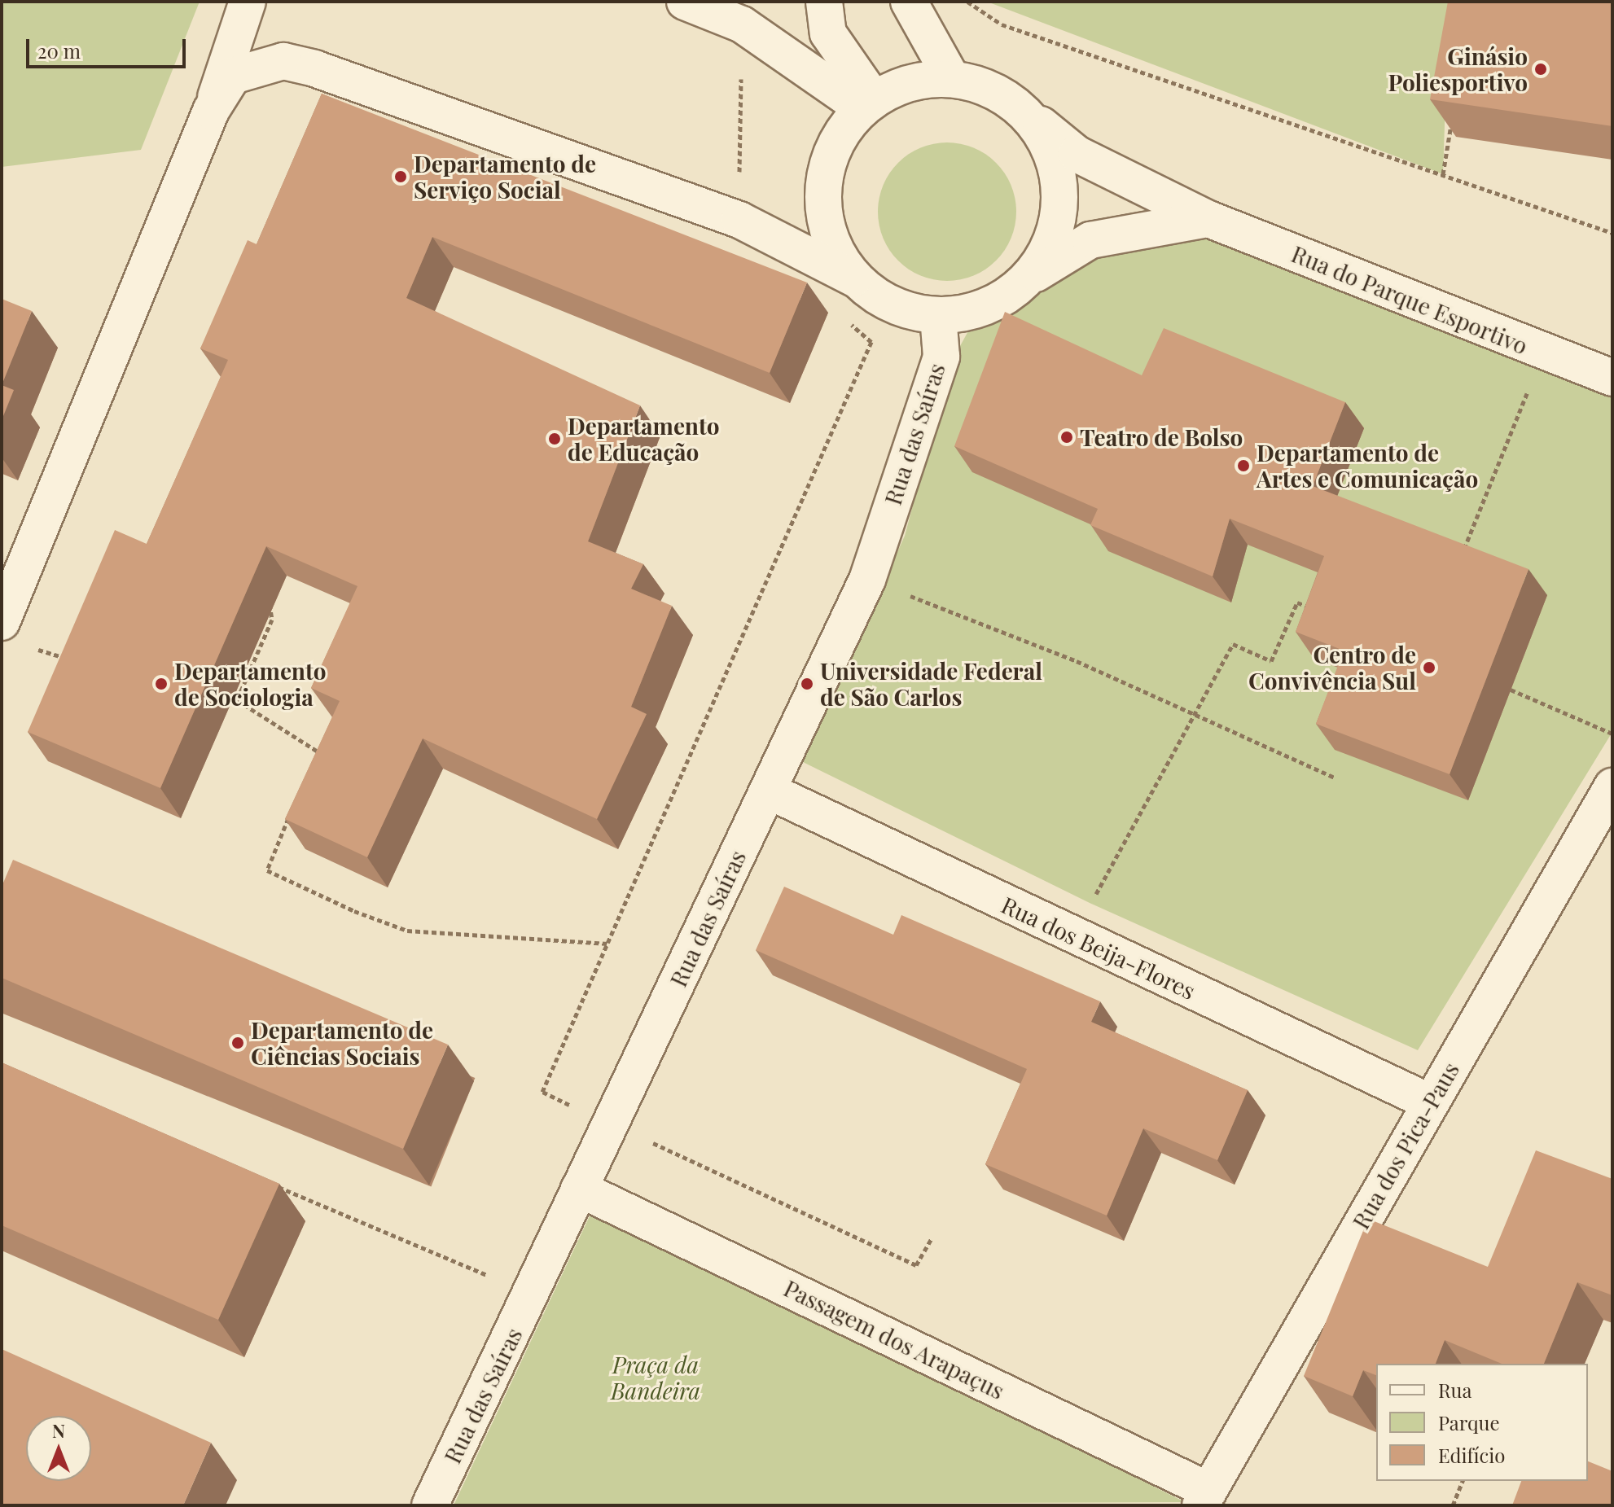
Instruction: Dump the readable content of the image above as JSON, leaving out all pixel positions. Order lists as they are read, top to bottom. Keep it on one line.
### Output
{"streets":{"street":["Rua do Parque Esportivo","Rua das Saíras","Rua dos Beija-Flores","Rua dos Pica-Paus","Passagem dos Arapaçus"]},"crossings":[["Rua das Saíras","Rua dos Beija-Flores"],["Rua das Saíras","Passagem dos Arapaçus"],["Rua dos Beija-Flores","Rua dos Pica-Paus"],["Rua dos Pica-Paus","Passagem dos Arapaçus"]],"parks":["Praça da Bandeira"],"places":["Ginásio Poliesportivo","Departamento de Serviço Social","Teatro de Bolso","Departamento de Educação","Departamento de Artes e Comunicação","Centro de Convivência Sul","Departamento de Sociologia","Universidade Federal de São Carlos","Departamento de Ciências Sociais"],"legend":["Rua","Parque","Edifício"],"scale_bar":"20 m","north":"top"}
